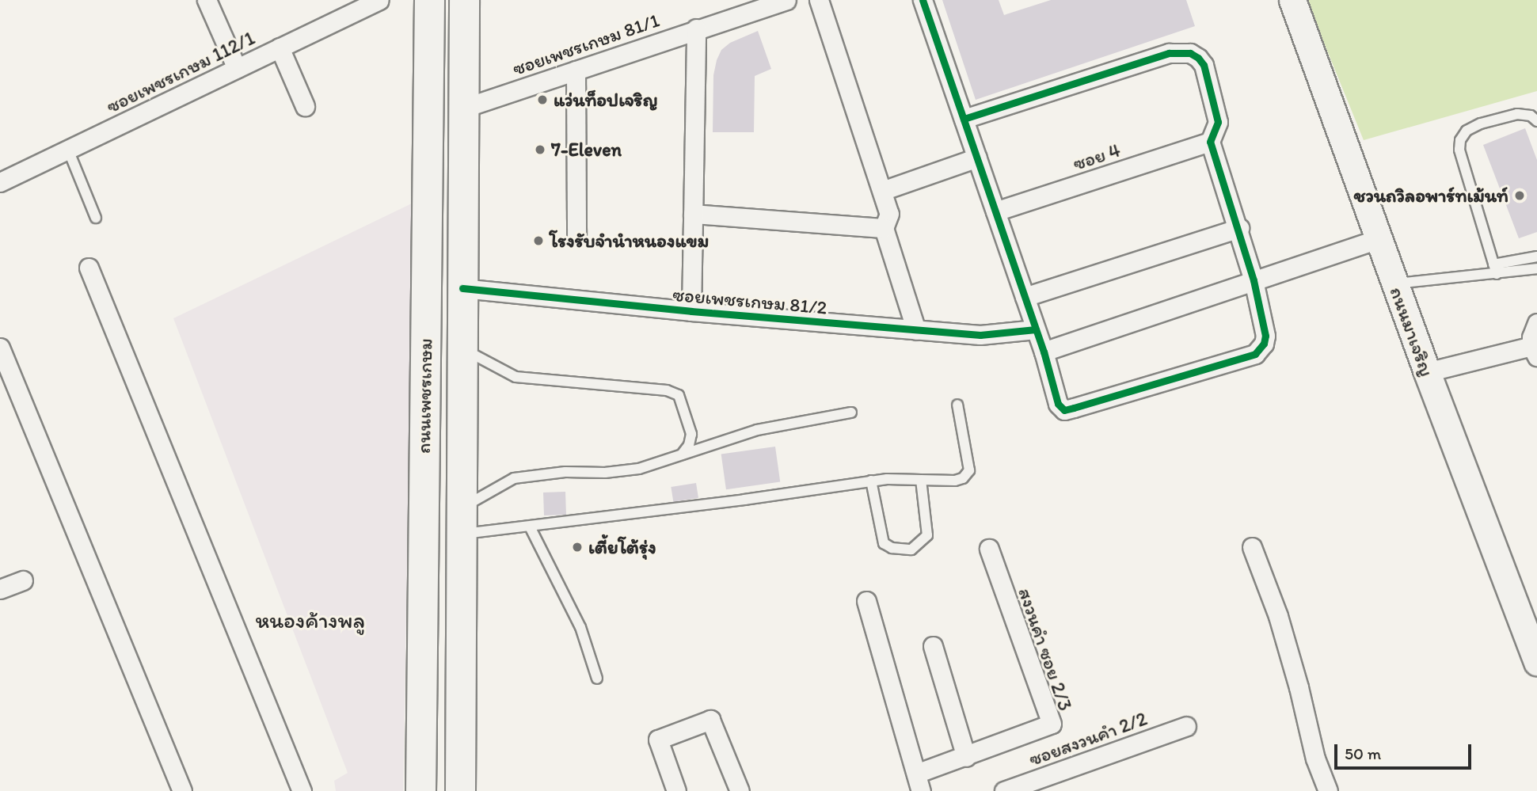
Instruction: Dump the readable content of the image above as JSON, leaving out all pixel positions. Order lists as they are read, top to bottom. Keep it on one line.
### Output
{"streets":{"main road":["ถนนมาเจริญ","ถนนเพชรเกษม"],"street":["ซอยเพชรเกษม 81/1","ซอยเพชรเกษม 112/1","ซอย 4","ซอยเพชรเกษม 81/2","สงวนคำ ซอย 2/3","ซอยสงวนคำ 2/2"]},"crossings":[["ซอยเพชรเกษม 81/1","ถนนเพชรเกษม"],["ซอยเพชรเกษม 81/2","ถนนเพชรเกษม"]],"districts":["หนองค้างพลู"],"places":["แว่นท็อปเจริญ","7-Eleven","ชวนถวิลอพาร์ทเม้นท์","โรงรับจำนำหนองแขม","เตี้ยโต้รุ่ง"],"scale_bar":"50 m"}
